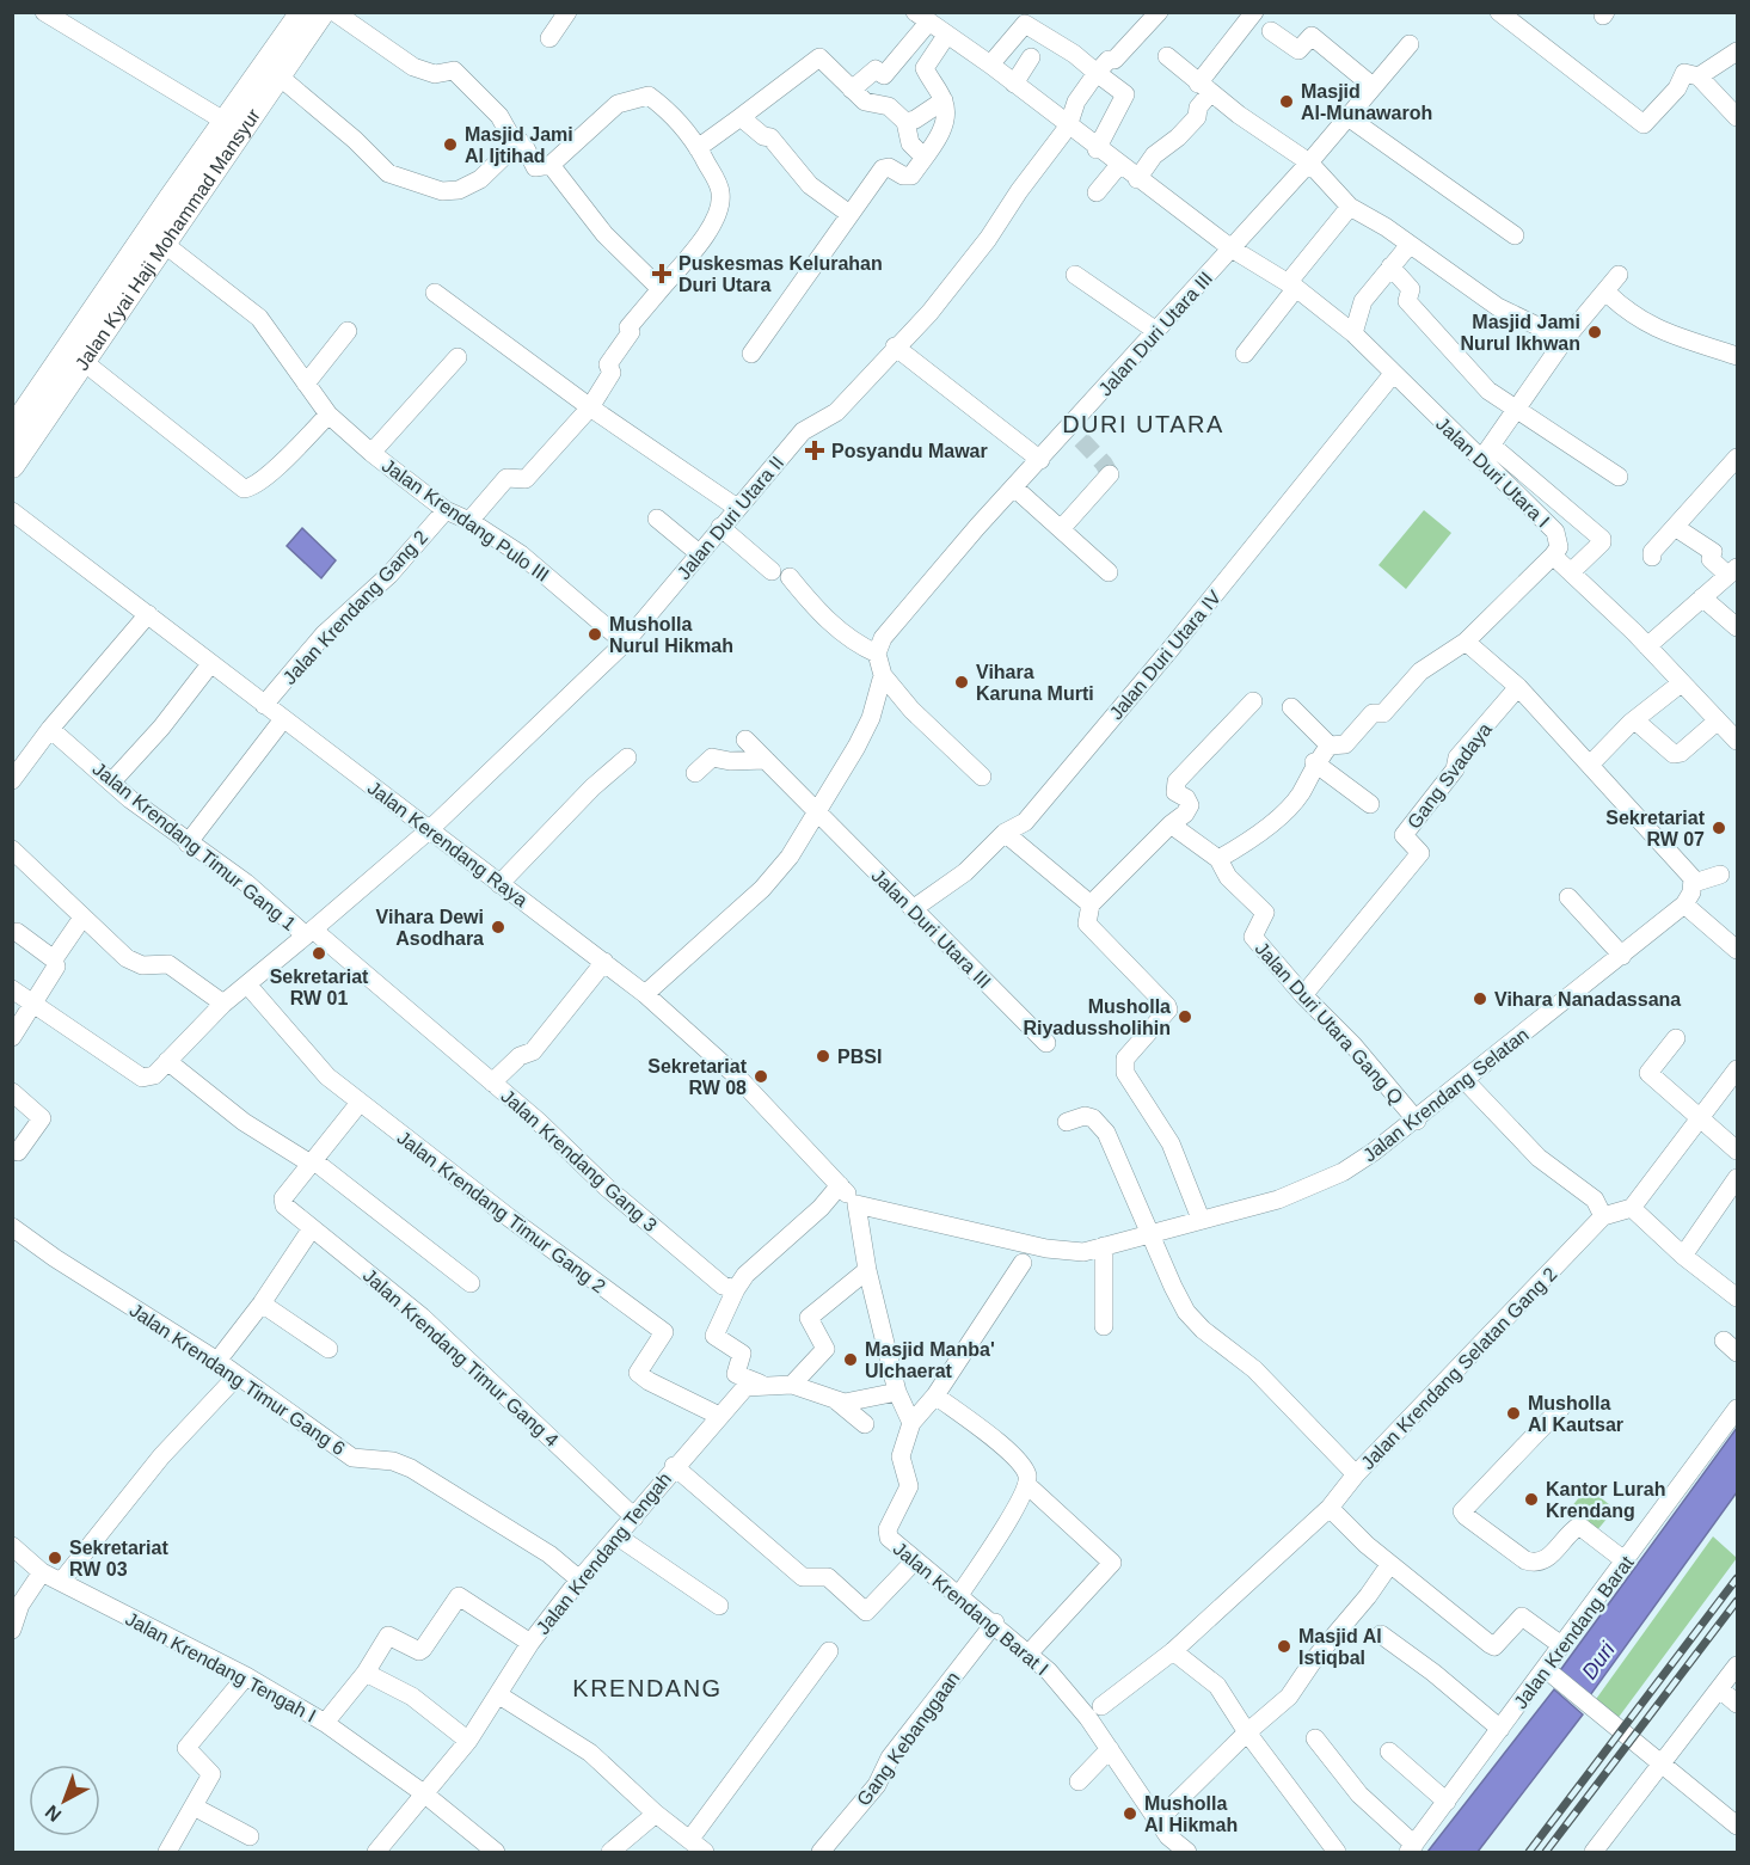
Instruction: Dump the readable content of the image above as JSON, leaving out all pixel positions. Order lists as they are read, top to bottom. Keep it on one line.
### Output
{"streets":{"main road":["Jalan Kyai Haji Mohammad Mansyur"],"street":["Jalan Duri Utara III","Jalan Duri Utara I","Jalan Duri Utara II","Jalan Krendang Pulo III","Jalan Krendang Gang 2","Jalan Duri Utara IV","Gang Svadaya","Jalan Kerendang Raya","Jalan Krendang Timur Gang 1","Jalan Duri Utara Gang Q","Jalan Krendang Selatan","Jalan Krendang Gang 3","Jalan Krendang Timur Gang 2","Jalan Krendang Timur Gang 4","Jalan Krendang Selatan Gang 2","Jalan Krendang Timur Gang 6","Jalan Krendang Tengah","Jalan Krendang Barat I","Jalan Krendang Barat","Jalan Krendang Tengah I","Gang Kebanggaan"]},"crossings":[["Jalan Kyai Haji Mohammad Mansyur","Jalan Krendang Pulo III"],["Jalan Duri Utara III","Jalan Duri Utara I"],["Jalan Duri Utara III","Jalan Duri Utara IV"],["Jalan Duri Utara I","Jalan Duri Utara II"],["Jalan Duri Utara I","Jalan Duri Utara IV"],["Jalan Duri Utara I","Jalan Duri Utara Gang Q"],["Jalan Duri Utara II","Jalan Krendang Pulo III"],["Jalan Duri Utara II","Jalan Kerendang Raya"],["Jalan Duri Utara II","Jalan Krendang Timur Gang 1"],["Jalan Duri Utara II","Jalan Krendang Gang 3"],["Jalan Duri Utara II","Jalan Krendang Timur Gang 2"],["Jalan Krendang Pulo III","Jalan Krendang Gang 2"],["Jalan Krendang Gang 2","Jalan Kerendang Raya"],["Gang Svadaya","Jalan Duri Utara Gang Q"],["Jalan Kerendang Raya","Jalan Krendang Selatan"],["Jalan Krendang Timur Gang 1","Jalan Krendang Gang 3"],["Jalan Duri Utara Gang Q","Jalan Krendang Selatan"],["Jalan Krendang Selatan","Jalan Krendang Selatan Gang 2"],["Jalan Krendang Timur Gang 2","Jalan Krendang Timur Gang 4"],["Jalan Krendang Timur Gang 2","Jalan Krendang Tengah"],["Jalan Krendang Timur Gang 4","Jalan Krendang Tengah"],["Jalan Krendang Timur Gang 6","Jalan Krendang Tengah"],["Jalan Krendang Tengah","Jalan Krendang Tengah I"],["Jalan Krendang Barat I","Gang Kebanggaan"]],"districts":["DURI UTARA","KRENDANG"],"water":["Duri"],"places":{"other":["Masjid Al-Munawaroh","Masjid Jami Al Ijtihad","Masjid Jami Nurul Ikhwan","Musholla Nurul Hikmah","Vihara Karuna Murti","Sekretariat RW 07","Vihara Dewi Asodhara","Sekretariat RW 01","Vihara Nanadassana","Musholla Riyadussholihin","PBSI","Sekretariat RW 08","Masjid Manba' Ulchaerat","Musholla Al Kautsar","Kantor Lurah Krendang","Sekretariat RW 03","Masjid Al Istiqbal","Musholla Al Hikmah"],"health":["Puskesmas Kelurahan Duri Utara","Posyandu Mawar"]},"north":"bottom left"}
